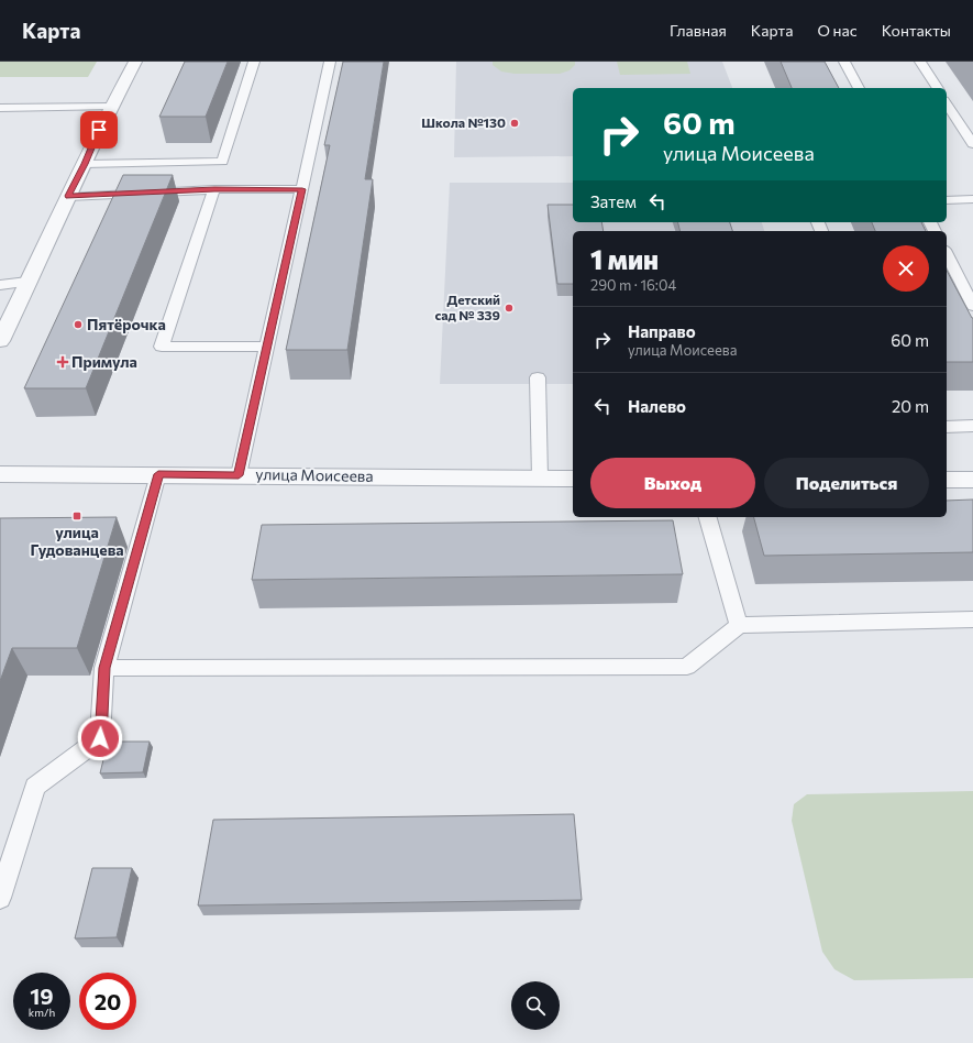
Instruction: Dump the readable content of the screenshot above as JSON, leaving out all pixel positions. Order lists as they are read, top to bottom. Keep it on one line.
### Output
{"streets":{"street":["улица Моисеева"]},"places":{"other":["Школа №130","Детский сад № 339","Пятёрочка"],"health":["Примула"],"transit":["улица Гудованцева"]},"page":{"header":"Карта","nav":["Главная","Карта","О нас","Контакты"],"turn":["60 m","улица Моисеева"],"then":"Затем","heading":["1 мин","290 m · 16:04"],"list":[{"name":"Направо","note":"улица Моисеева","value":"60 m"},{"name":"Налево","value":"20 m"}],"buttons":["Выход","Поделиться"],"speed":"19 km/h","limit":"20"}}
